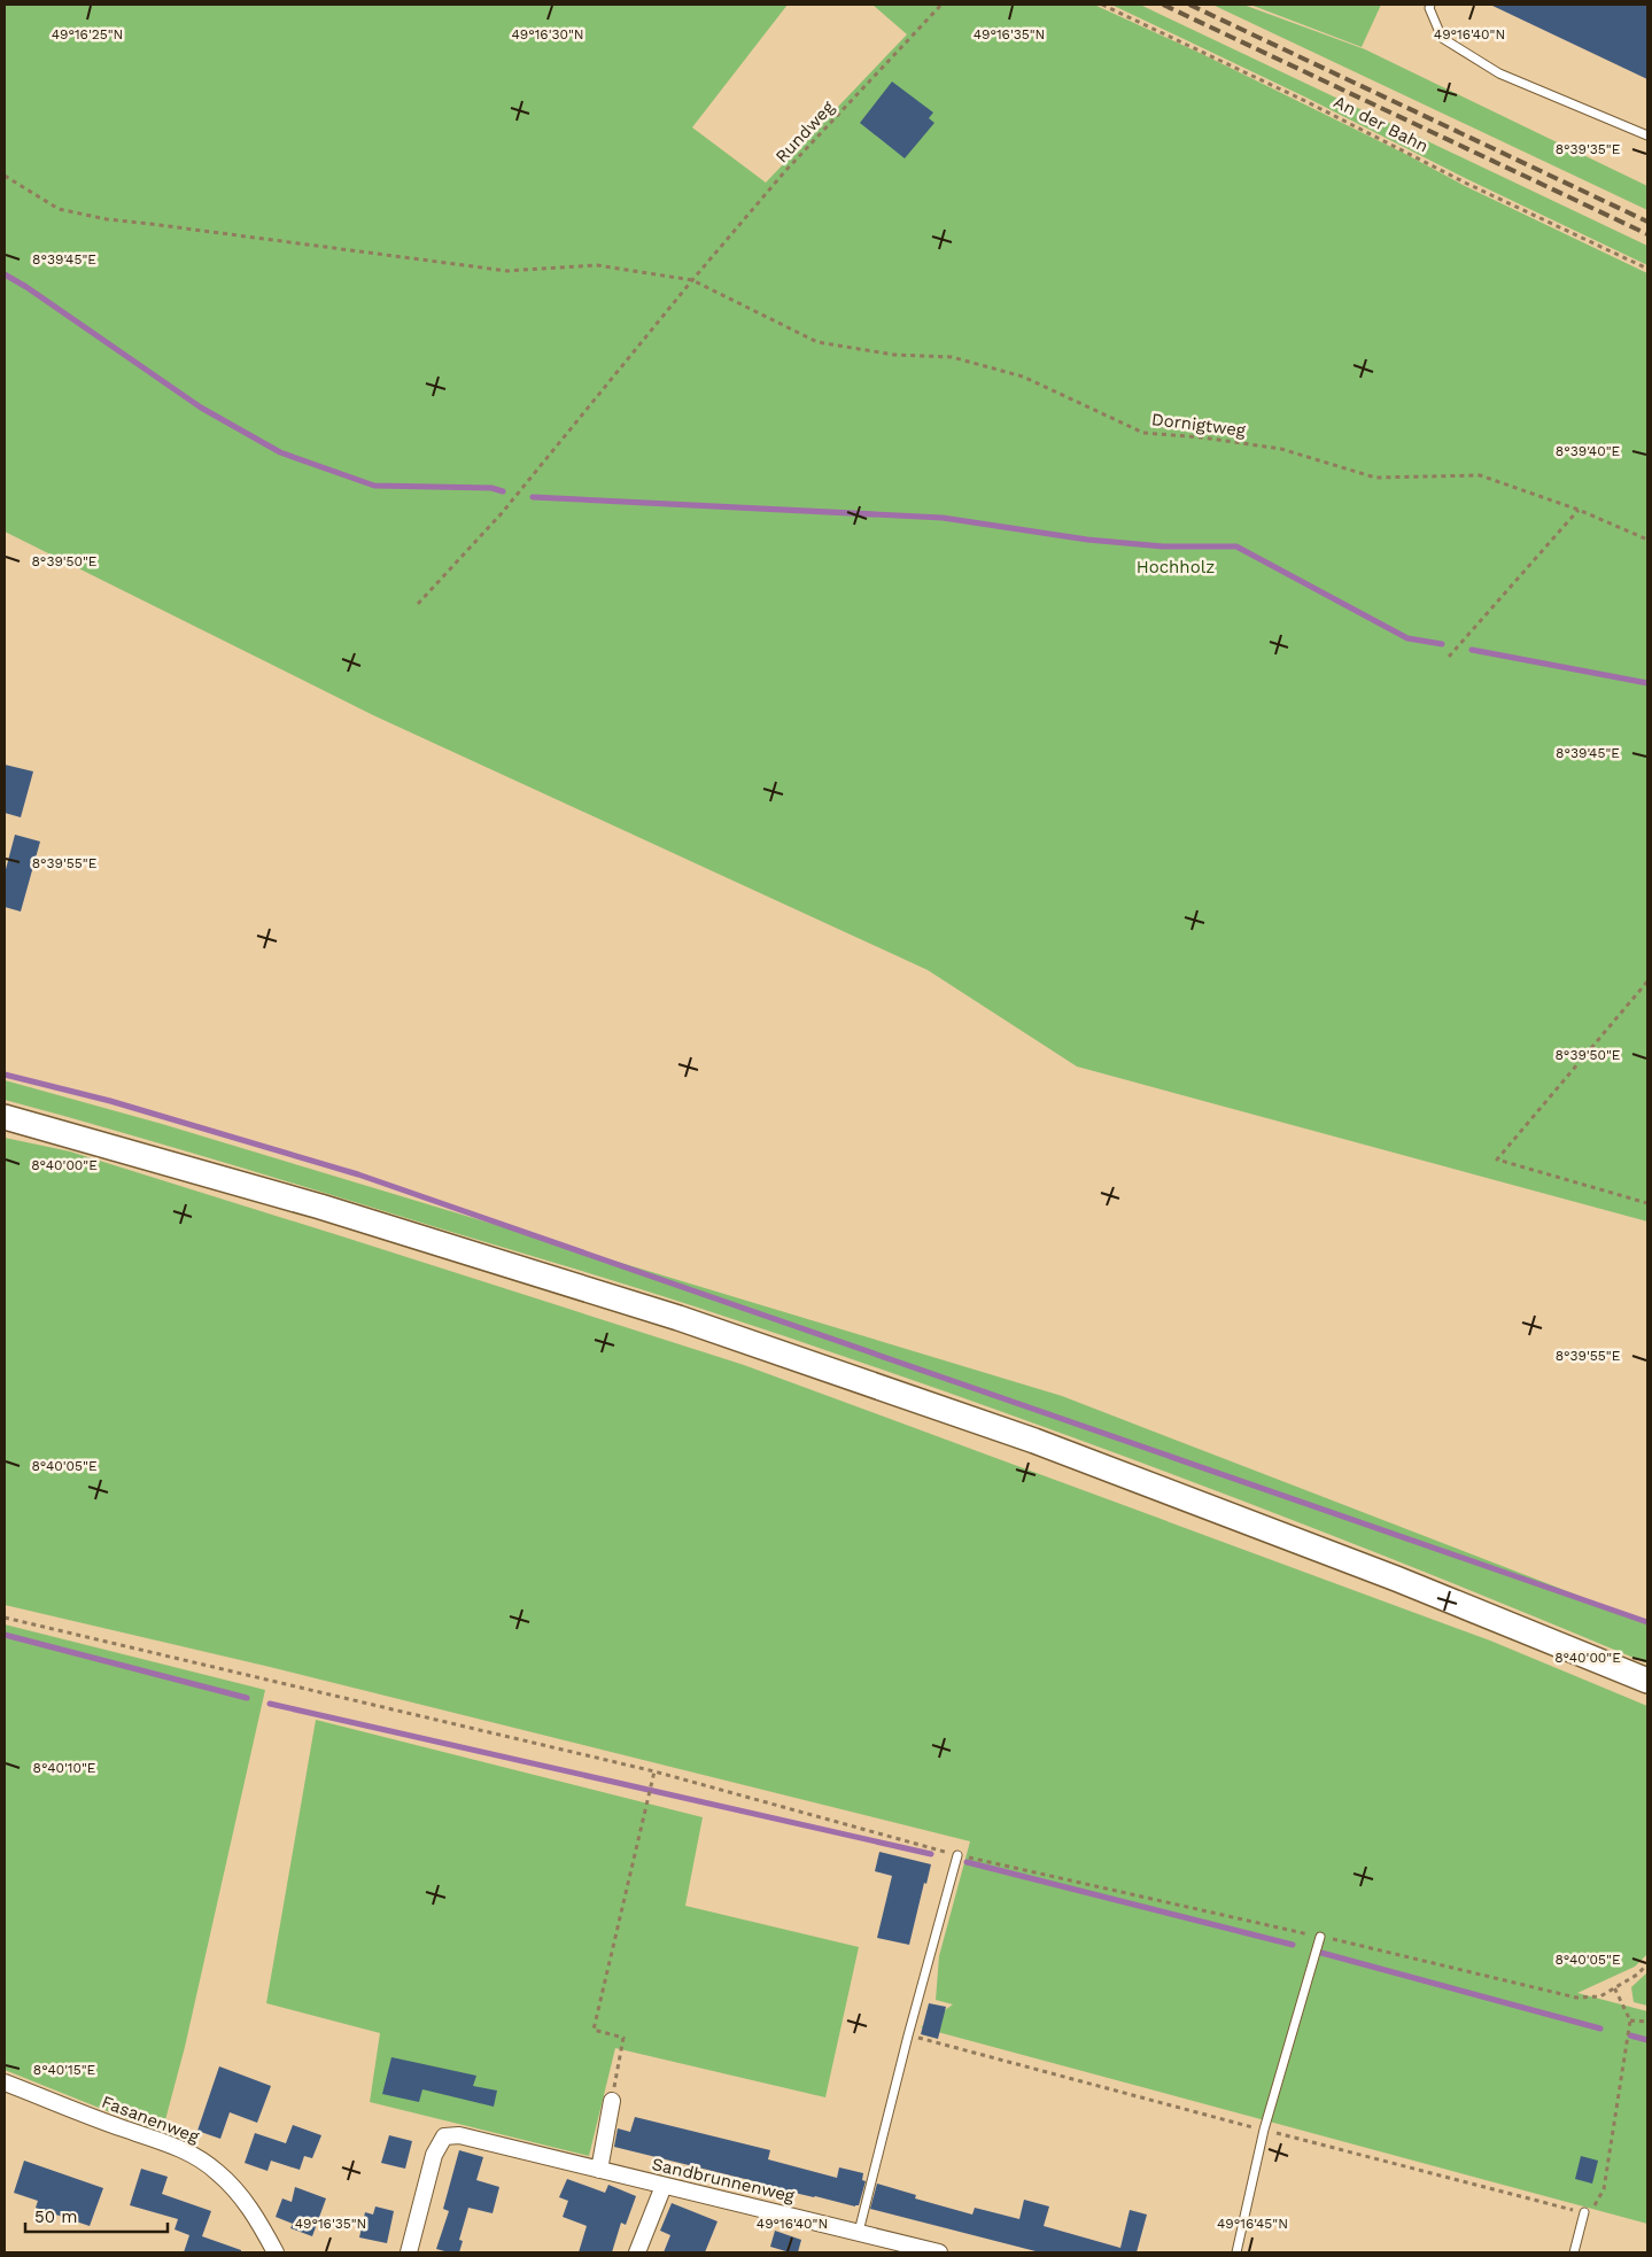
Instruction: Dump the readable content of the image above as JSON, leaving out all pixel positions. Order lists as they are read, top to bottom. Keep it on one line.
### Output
{"streets":{"street":["Fasanenweg","Sandbrunnenweg"],"path":["An der Bahn","Rundweg","Dornigtweg"]},"crossings":[["Rundweg","Dornigtweg"]],"parks":["Hochholz"],"scale_bar":"50 m","coordinates":["49°16'25\"N","49°16'30\"N","49°16'35\"N","49°16'40\"N","8°39'35\"E","8°39'45\"E","8°39'40\"E","8°39'50\"E","8°39'55\"E","8°40'00\"E","8°40'05\"E","8°40'10\"E","8°40'15\"E","49°16'45\"N"]}
